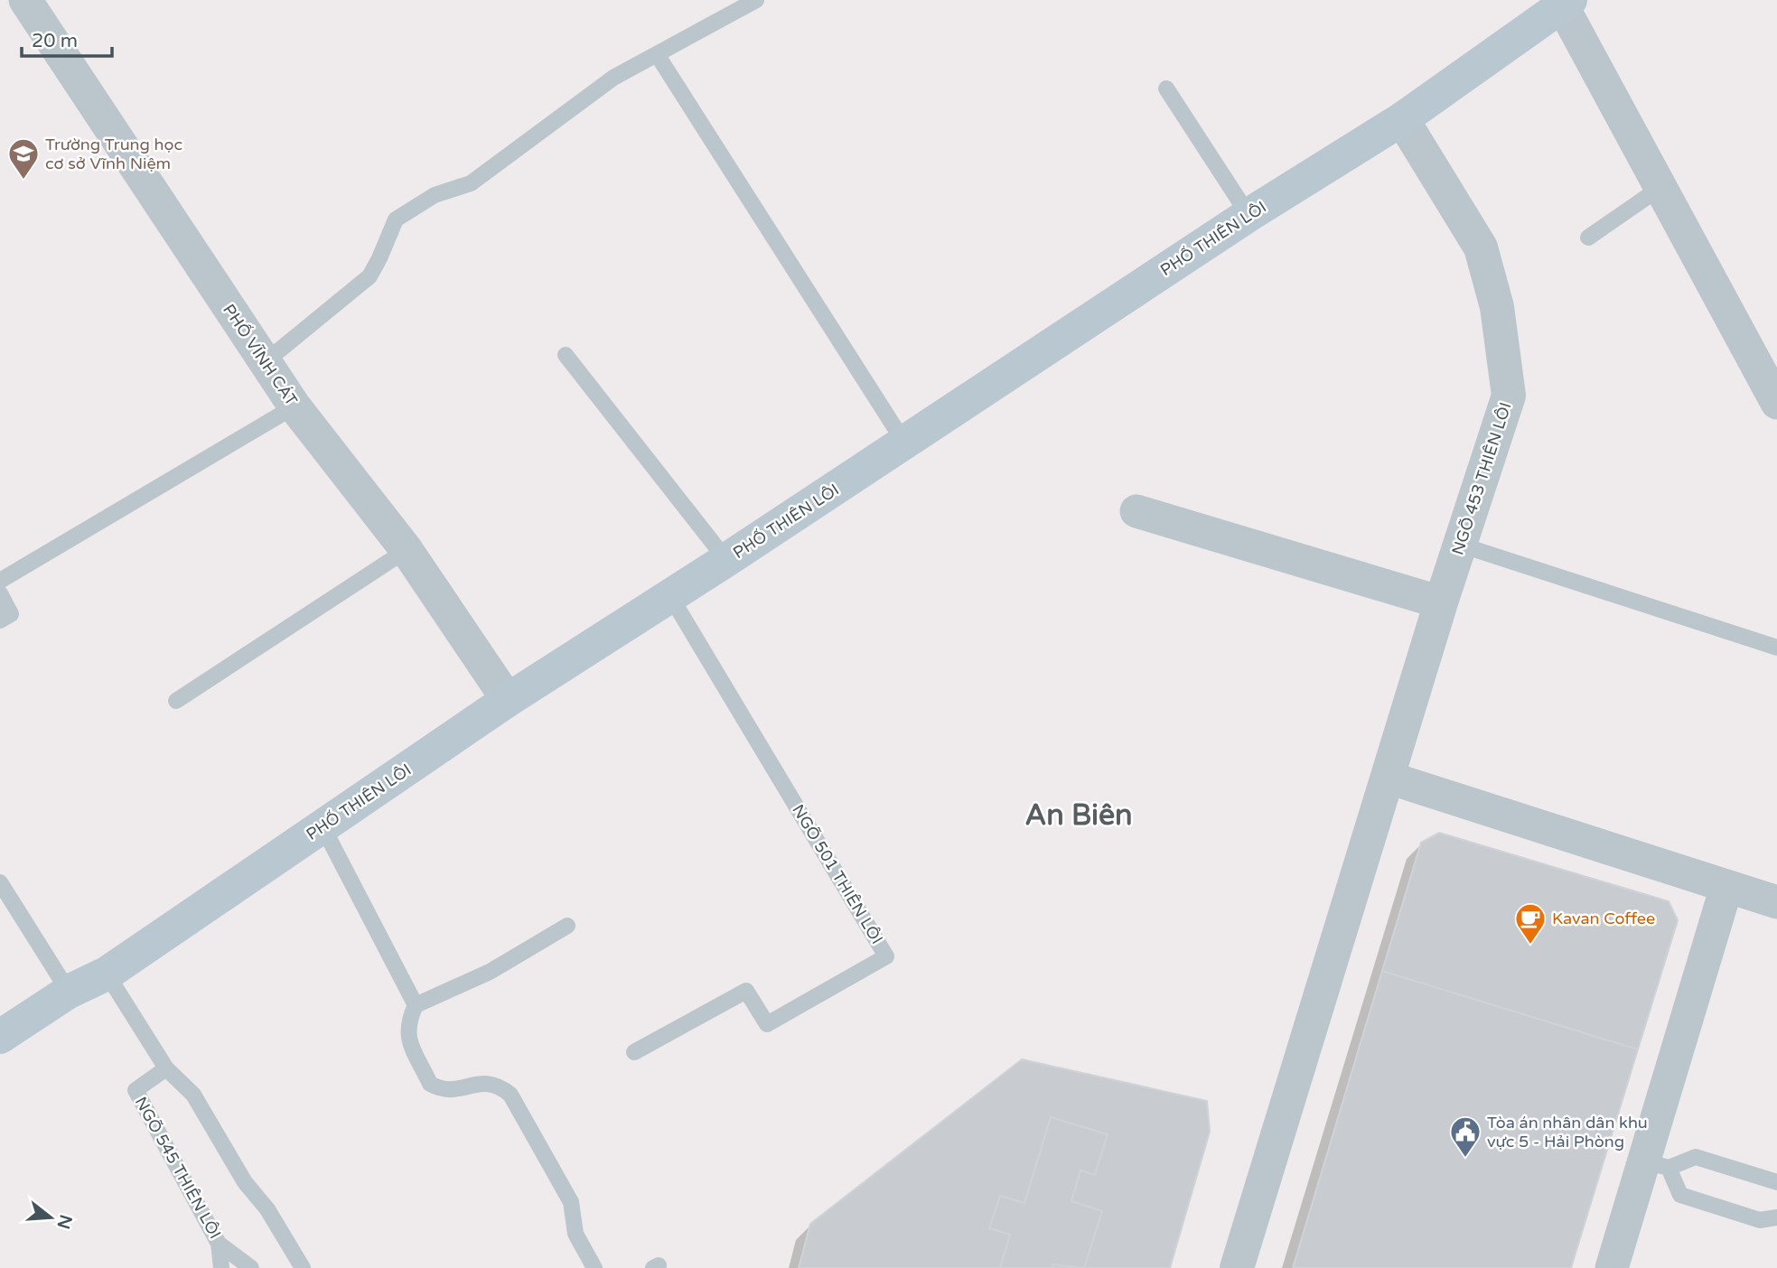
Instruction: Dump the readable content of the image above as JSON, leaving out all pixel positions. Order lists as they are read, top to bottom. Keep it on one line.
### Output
{"streets":{"main road":["PHỐ THIÊN LÔI"],"street":["PHỐ VĨNH CÁT","NGÕ 453 THIÊN LÔI"],"lane":["NGÕ 501 THIÊN LÔI","NGÕ 545 THIÊN LÔI"]},"crossings":[["PHỐ THIÊN LÔI","PHỐ VĨNH CÁT"],["PHỐ THIÊN LÔI","NGÕ 453 THIÊN LÔI"],["PHỐ THIÊN LÔI","NGÕ 501 THIÊN LÔI"]],"districts":["An Biên"],"places":{"school or university":["Trường Trung học cơ sở Vĩnh Niệm"],"cafe":["Kavan Coffee"],"public building":["Tòa án nhân dân khu vực 5 - Hải Phòng"]},"scale_bar":"20 m","north":"right"}
